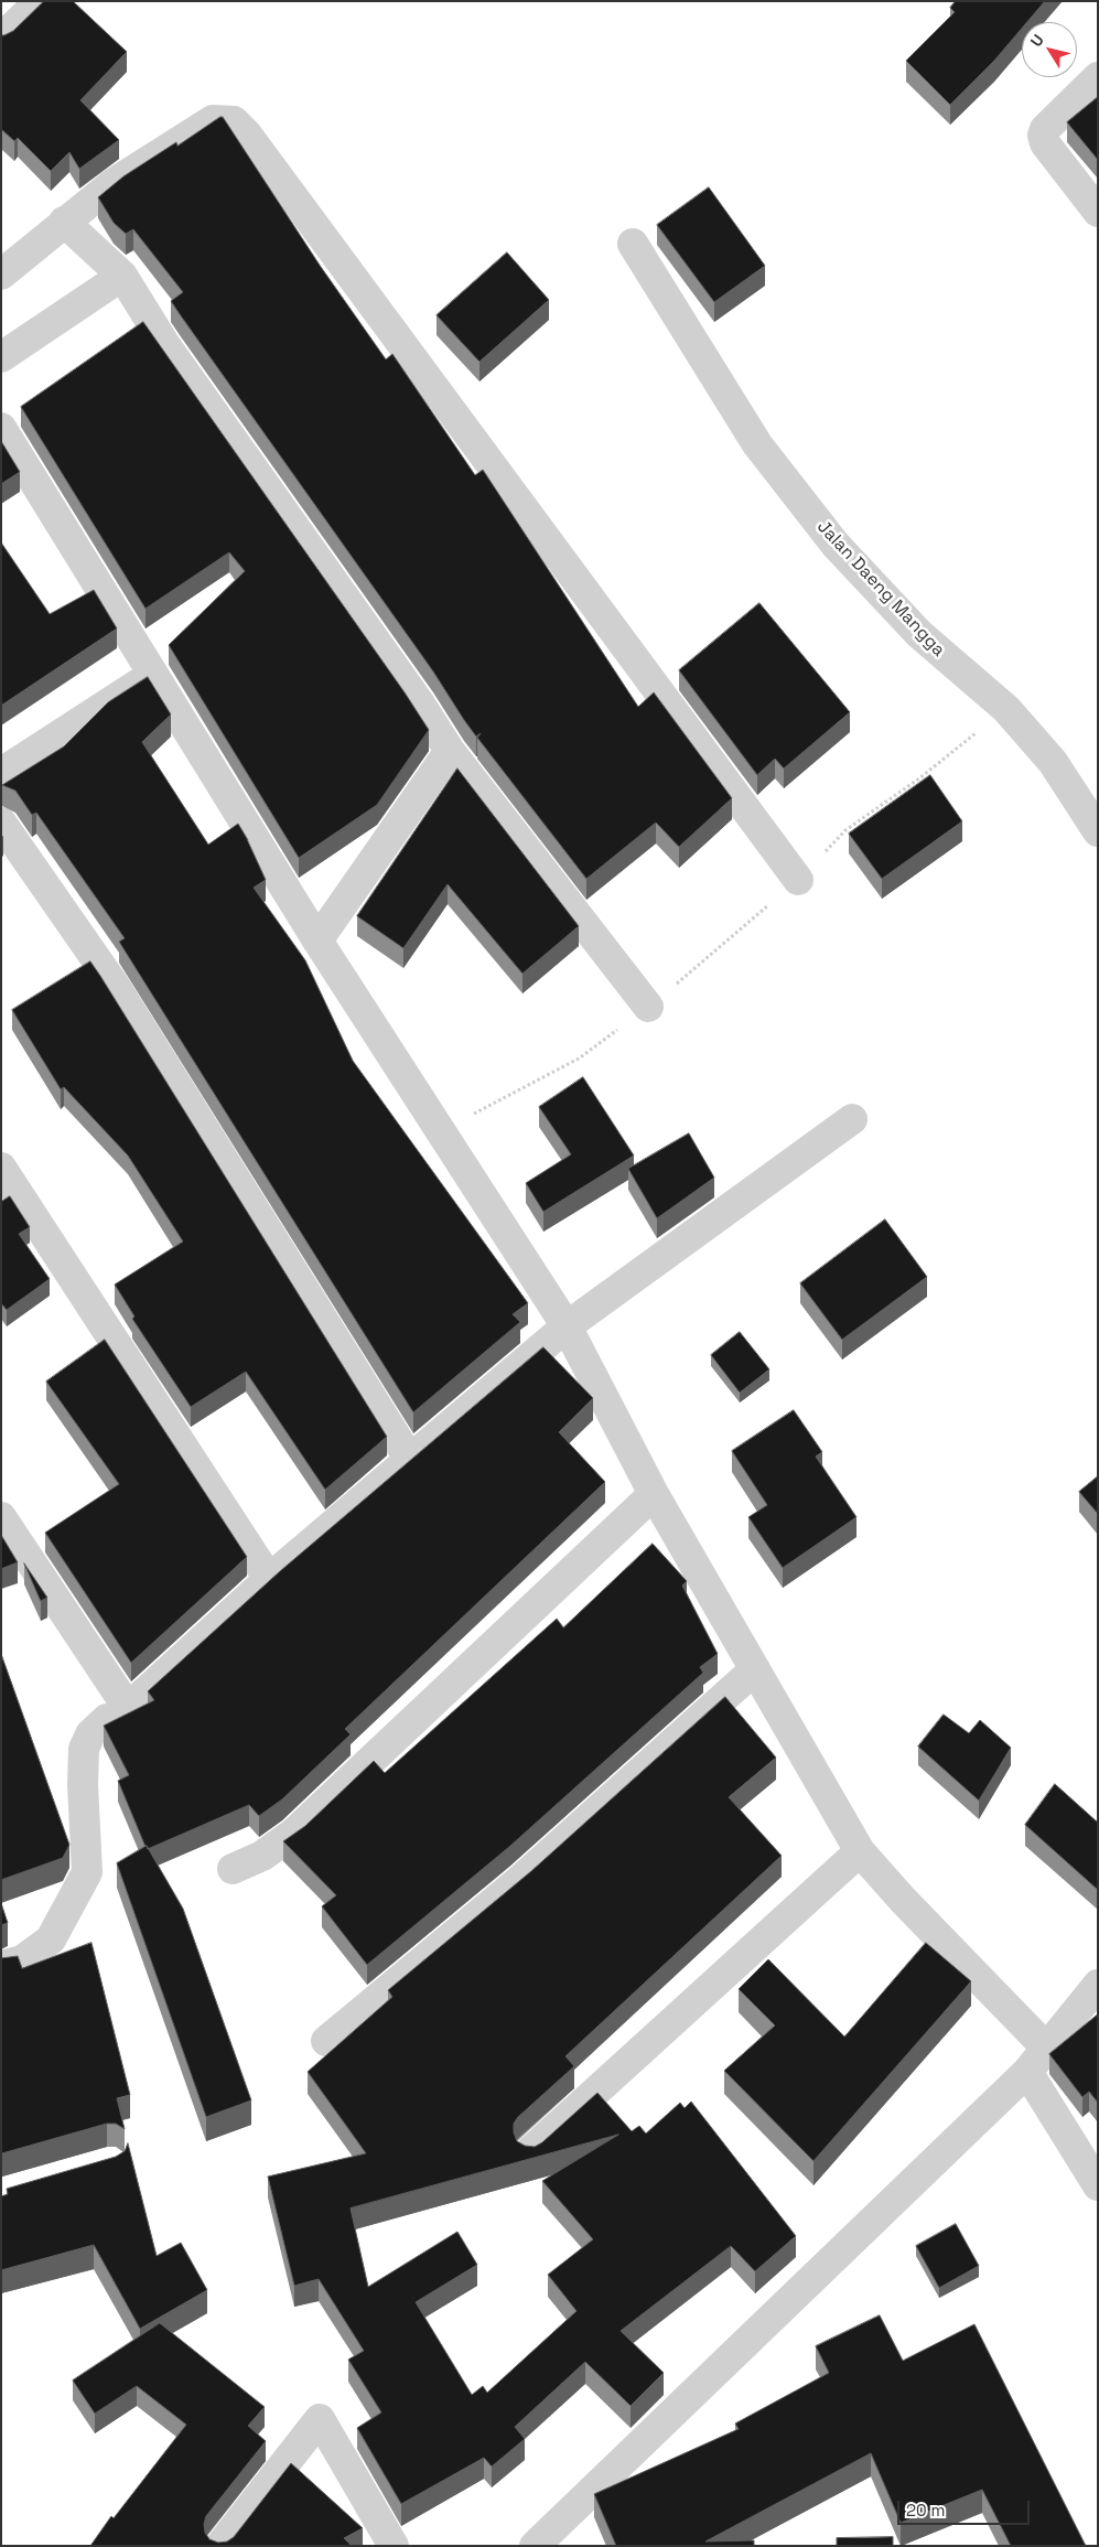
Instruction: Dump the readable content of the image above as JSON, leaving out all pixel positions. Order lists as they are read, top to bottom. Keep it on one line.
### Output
{"streets":{"street":["Jalan Daeng Mangga"]},"scale_bar":"20 m","north":"top left"}
